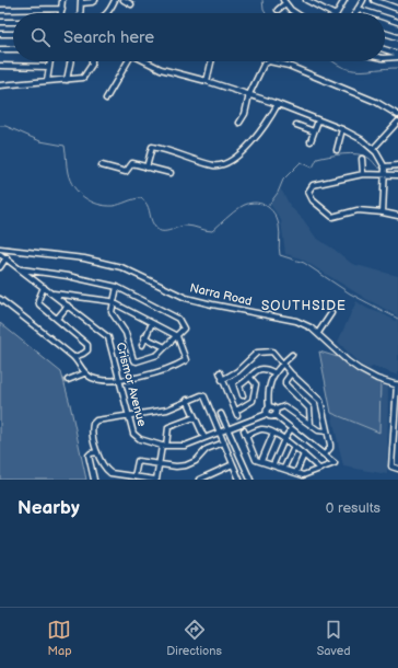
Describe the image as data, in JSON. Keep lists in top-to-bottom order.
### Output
{
  "streets": {
    "street": ["Narra Road", "Crismor Avenue"]
  },
  "districts": ["SOUTHSIDE"],
  "page": {
    "search": "Search here",
    "heading": ["Nearby", "0 results"],
    "nav": ["Map", "Directions", "Saved"]
  }
}
